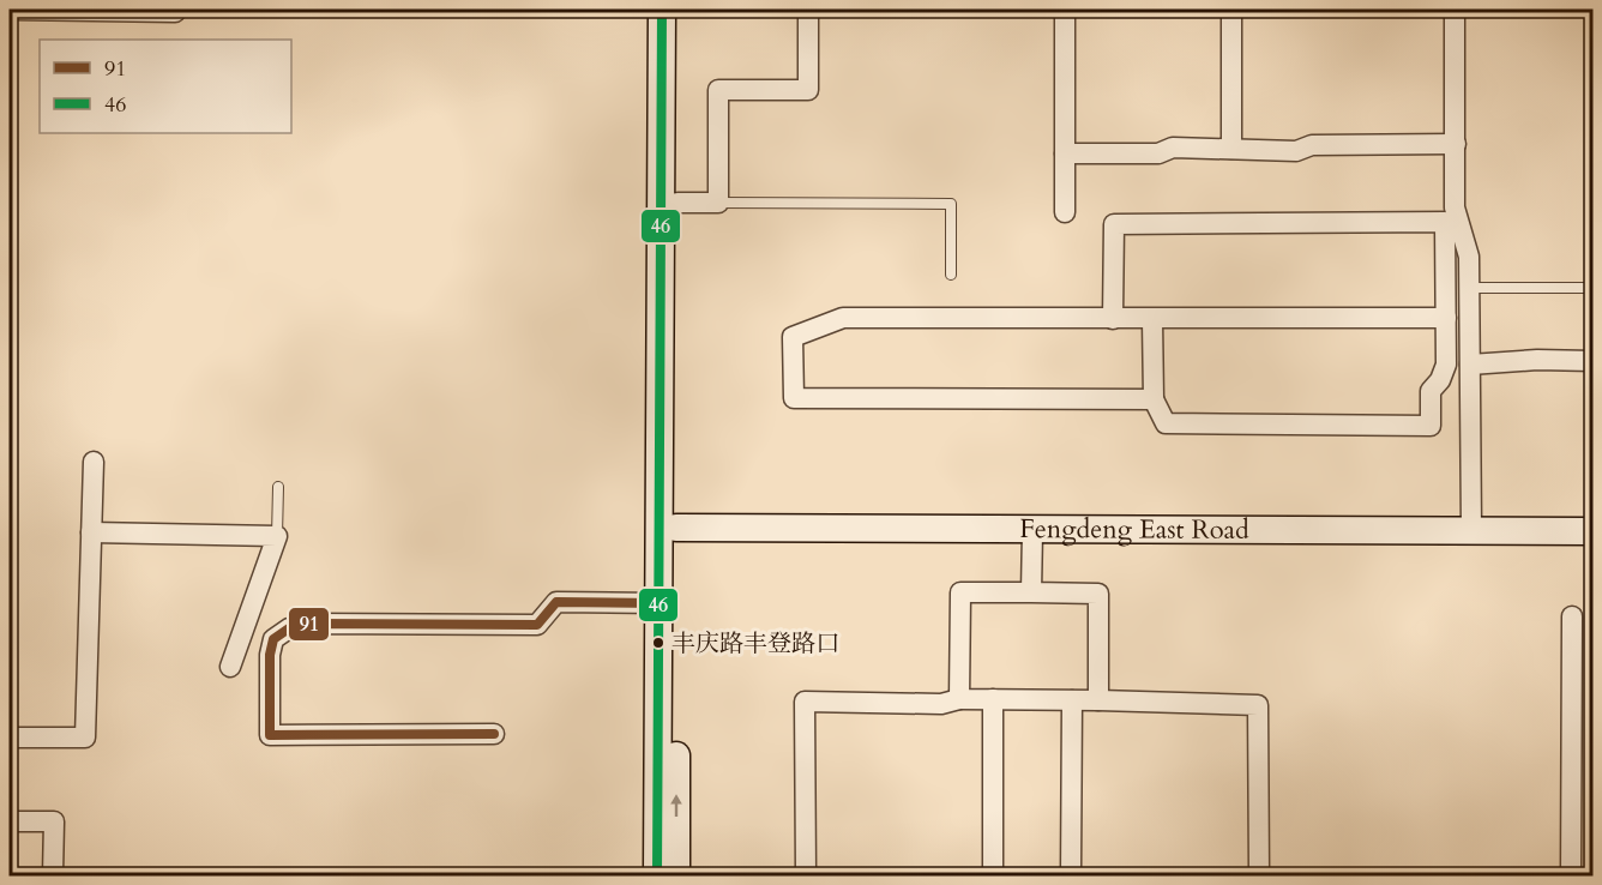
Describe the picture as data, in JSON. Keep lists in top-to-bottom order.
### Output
{
  "streets": {
    "street": ["Fengdeng East Road"]
  },
  "places": ["丰庆路丰登路口"],
  "lines": ["transit line 46", "transit line 91"],
  "legend": ["91", "46"]
}
